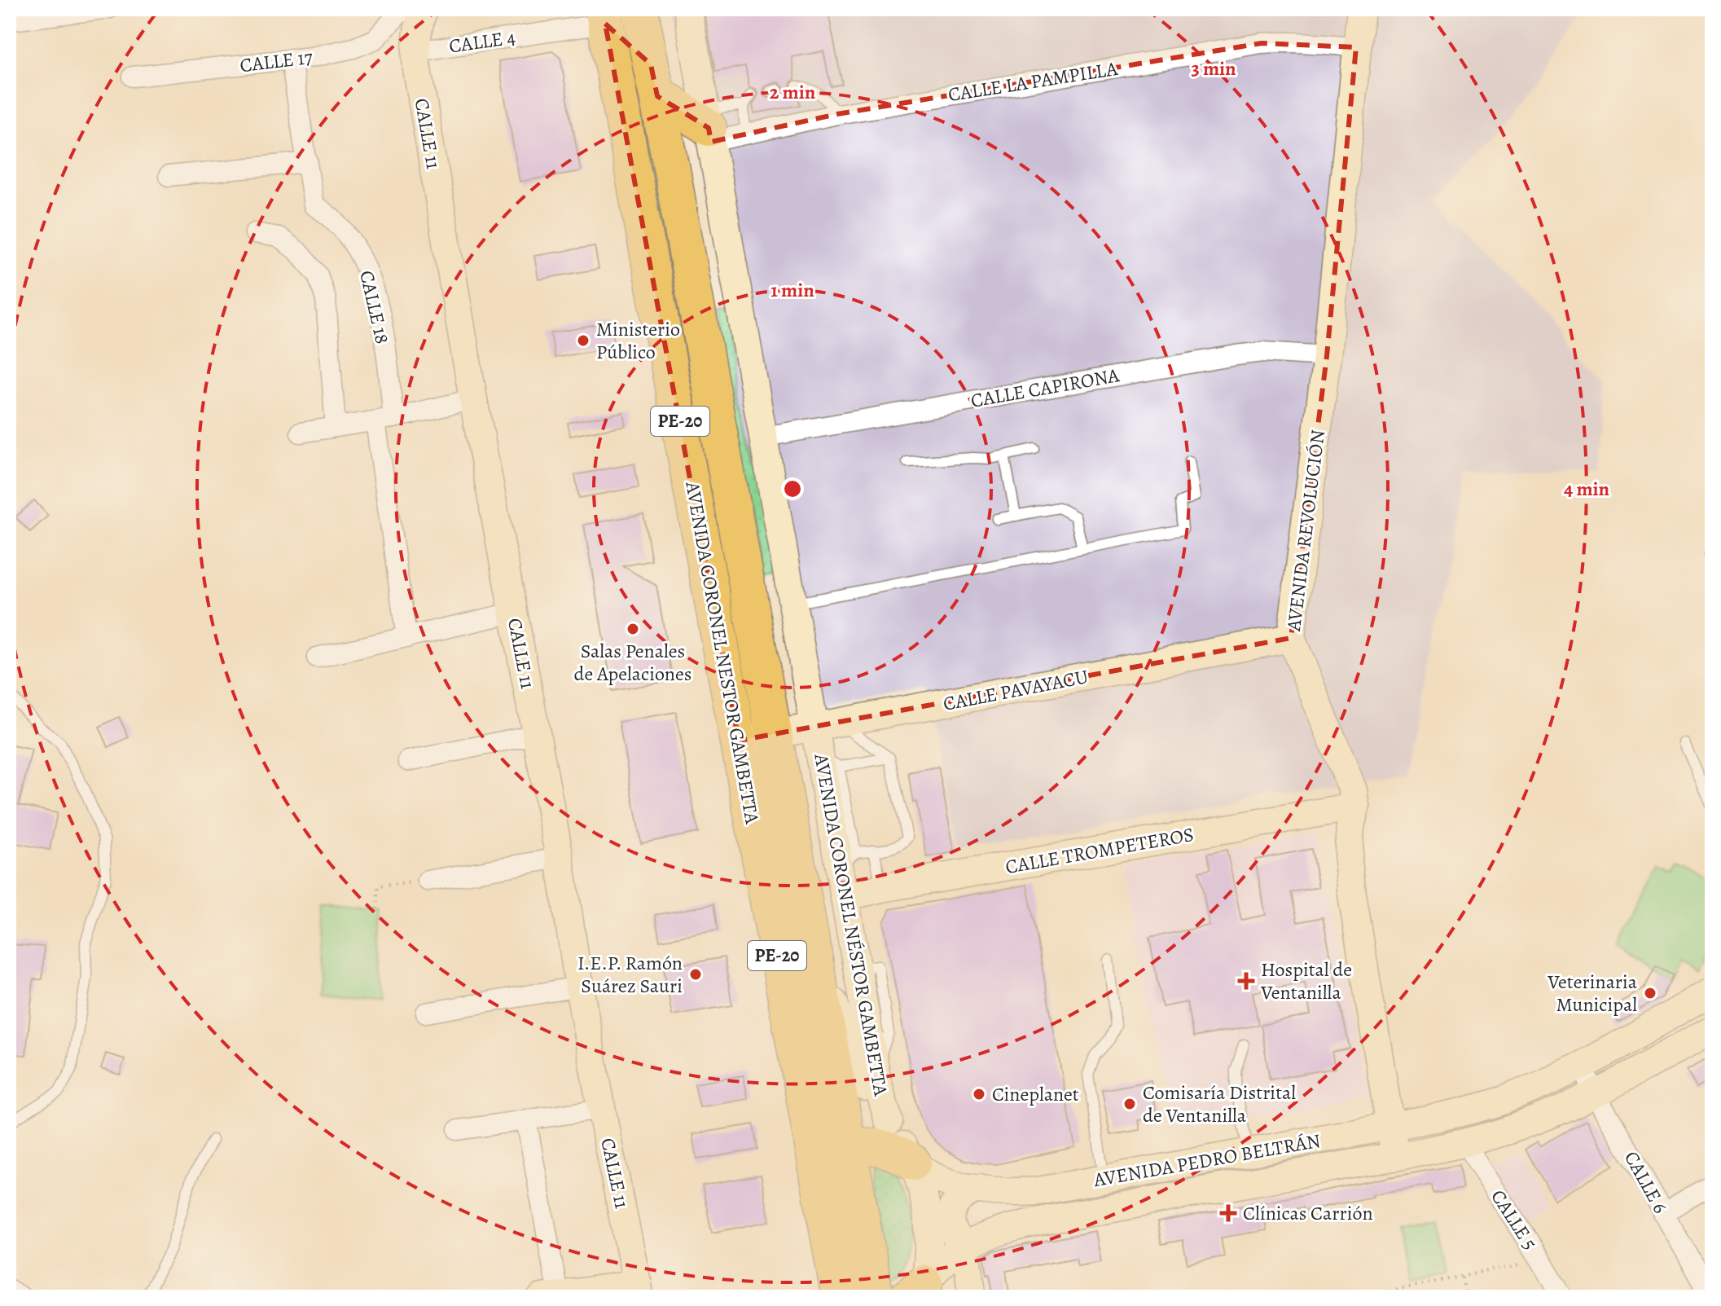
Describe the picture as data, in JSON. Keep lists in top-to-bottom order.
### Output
{
  "streets": {
    "highway": ["PE-20", "AVENIDA CORONEL NESTOR GAMBETTA"],
    "street": [
      "CALLE 4",
      "CALLE 17",
      "CALLE LA PAMPILLA",
      "CALLE 11",
      "CALLE 18",
      "CALLE CAPIRONA",
      "AVENIDA REVOLUCIÓN",
      "CALLE PAVAYACU",
      "CALLE TROMPETEROS",
      "AVENIDA CORONEL NÉSTOR GAMBETTA",
      "AVENIDA PEDRO BELTRÁN",
      "CALLE 6",
      "CALLE 5"
    ]
  },
  "crossings": [
    ["CALLE 4", "CALLE 11"],
    ["CALLE 4", "AVENIDA CORONEL NESTOR GAMBETTA"],
    ["CALLE 17", "CALLE 18"],
    ["CALLE LA PAMPILLA", "AVENIDA REVOLUCIÓN"],
    ["CALLE LA PAMPILLA", "AVENIDA CORONEL NÉSTOR GAMBETTA"],
    ["CALLE CAPIRONA", "AVENIDA REVOLUCIÓN"],
    ["CALLE CAPIRONA", "AVENIDA CORONEL NÉSTOR GAMBETTA"],
    ["AVENIDA REVOLUCIÓN", "CALLE PAVAYACU"],
    ["AVENIDA REVOLUCIÓN", "CALLE TROMPETEROS"],
    ["AVENIDA REVOLUCIÓN", "AVENIDA PEDRO BELTRÁN"],
    ["AVENIDA CORONEL NESTOR GAMBETTA", "CALLE PAVAYACU"],
    ["AVENIDA CORONEL NESTOR GAMBETTA", "AVENIDA PEDRO BELTRÁN"],
    ["CALLE PAVAYACU", "AVENIDA CORONEL NÉSTOR GAMBETTA"],
    ["CALLE TROMPETEROS", "AVENIDA CORONEL NÉSTOR GAMBETTA"],
    ["AVENIDA CORONEL NÉSTOR GAMBETTA", "AVENIDA PEDRO BELTRÁN"],
    ["AVENIDA PEDRO BELTRÁN", "CALLE 6"],
    ["AVENIDA PEDRO BELTRÁN", "CALLE 5"]
  ],
  "places": {
    "other": [
      "Ministerio Público",
      "Salas Penales de Apelaciones",
      "I.E.P. Ramón Suárez Sauri",
      "Veterinaria Municipal",
      "Cineplanet",
      "Comisaría Distrital de Ventanilla"
    ],
    "health": ["Hospital de Ventanilla", "Clínicas Carrión"]
  },
  "rings": [
    "3 min",
    "2 min",
    "1 min",
    "4 min"
  ]
}
